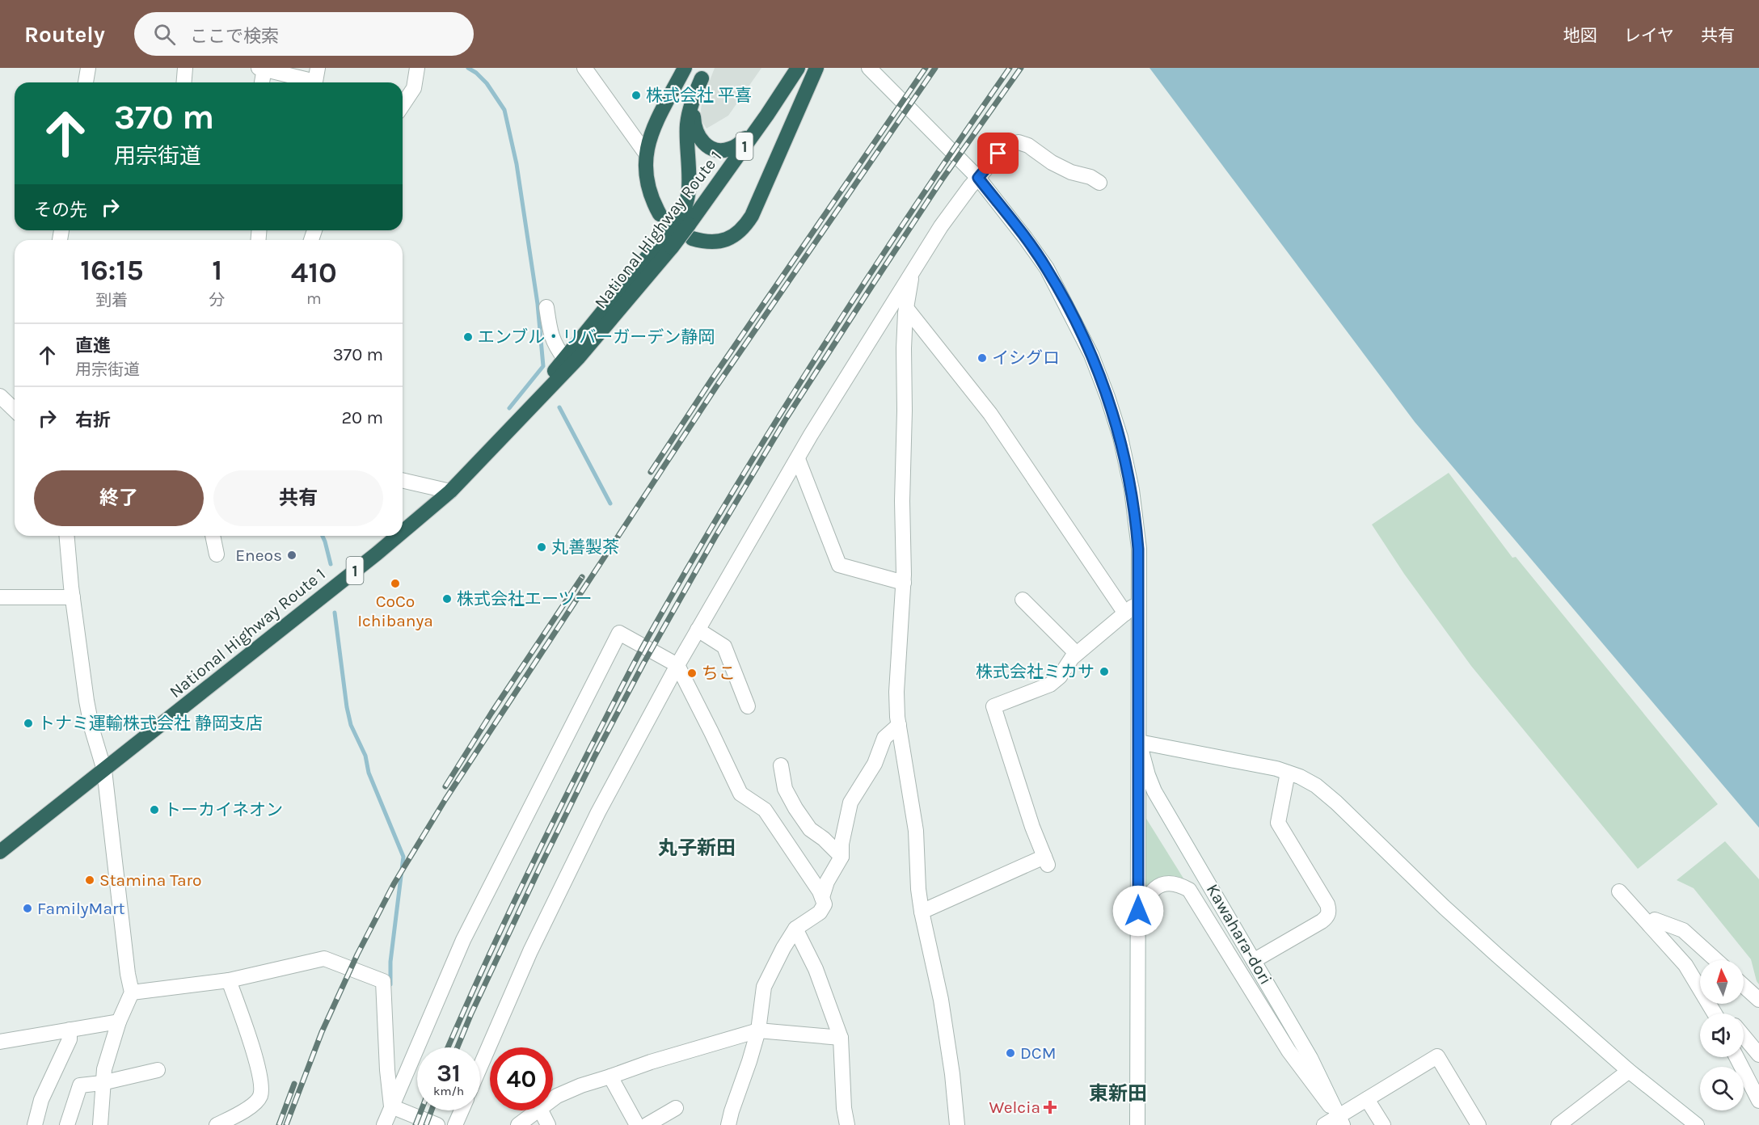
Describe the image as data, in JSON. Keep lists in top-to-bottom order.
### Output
{
  "streets": {
    "highway": ["1", "National Highway Route 1"],
    "street": ["Kawahara-dori"]
  },
  "districts": ["丸子新田", "東新田"],
  "places": {
    "other": [
      "株式会社 平喜",
      "エンブル・リバーガーデン静岡",
      "イシグロ",
      "丸善製茶",
      "Eneos",
      "CoCo Ichibanya",
      "株式会社エーツー",
      "株式会社ミカサ",
      "ちこ",
      "トナミ運輸株式会社 静岡支店",
      "トーカイネオン",
      "Stamina Taro",
      "FamilyMart",
      "DCM"
    ],
    "health": ["Welcia"]
  },
  "north": "top",
  "page": {
    "header": "Routely",
    "search": "ここで検索",
    "nav": ["地図", "レイヤ", "共有"],
    "turn": ["370 m", "用宗街道"],
    "then": "その先",
    "eta": [
      "16:15",
      "到着",
      "1",
      "分",
      "410",
      "m"
    ],
    "list": [
      {
        "name": "直進",
        "note": "用宗街道",
        "value": "370 m"
      },
      {
        "name": "右折",
        "value": "20 m"
      }
    ],
    "buttons": ["終了", "共有"],
    "speed": "31 km/h",
    "limit": "40"
  }
}
